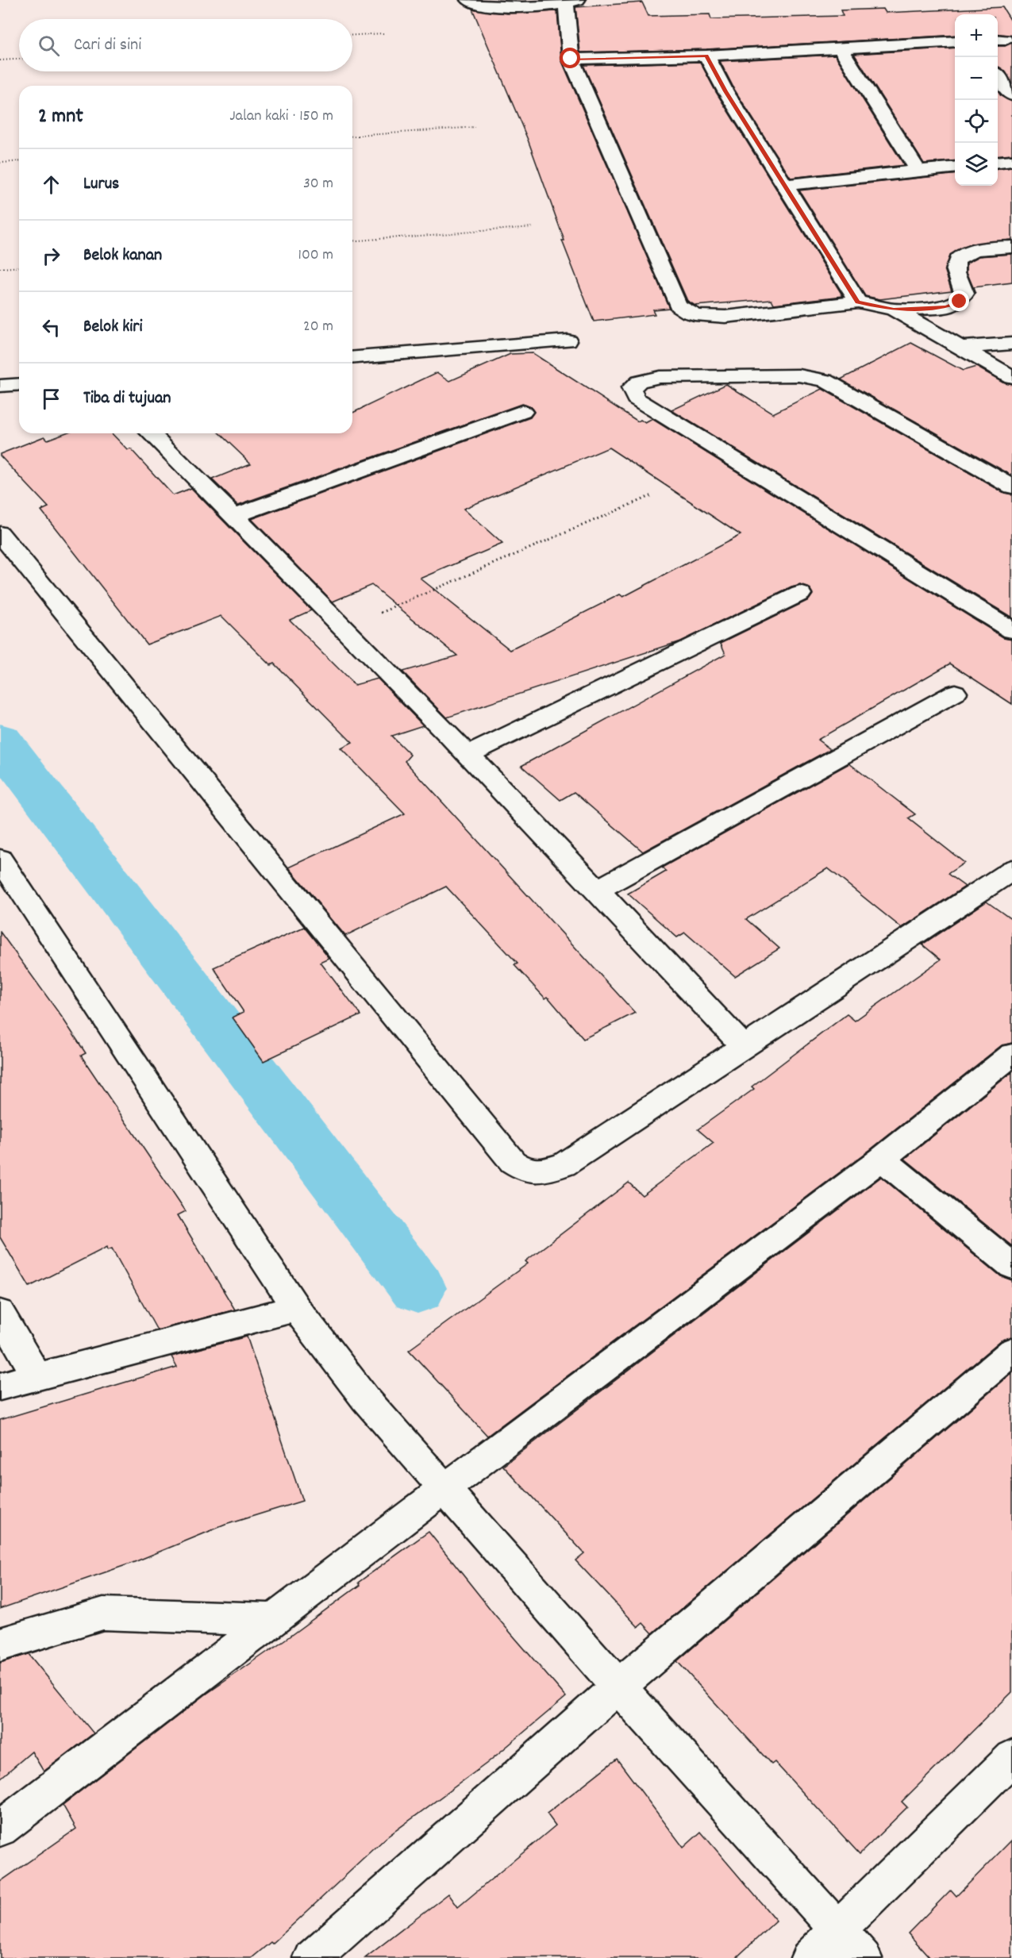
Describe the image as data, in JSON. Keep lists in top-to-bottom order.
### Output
{
  "page": {
    "map_buttons": ["+", "−"],
    "search": "Cari di sini",
    "heading": ["2 mnt", "Jalan kaki · 150 m"],
    "list": [
      ["Lurus", "30 m"],
      ["Belok kanan", "100 m"],
      ["Belok kiri", "20 m"],
      "Tiba di tujuan"
    ]
  }
}
